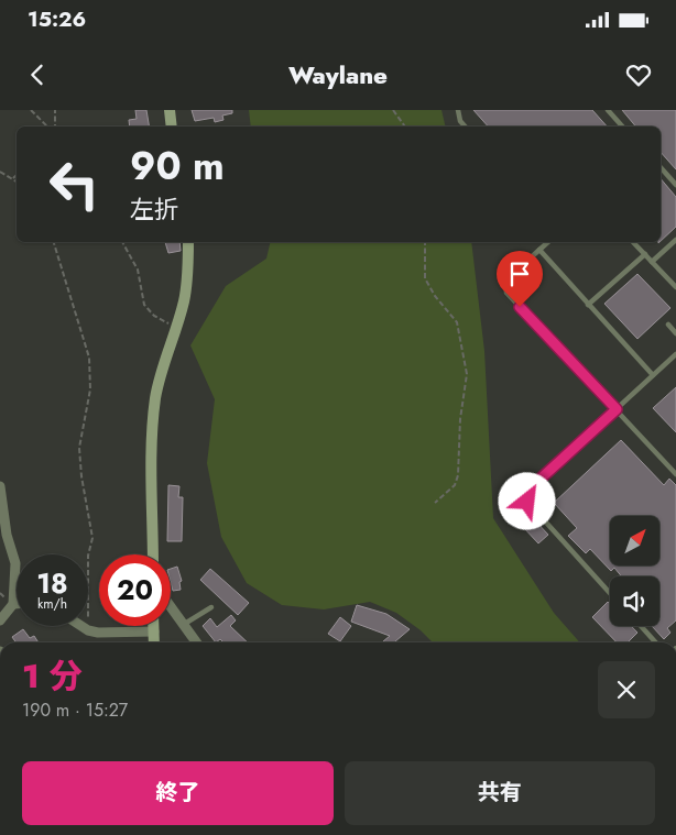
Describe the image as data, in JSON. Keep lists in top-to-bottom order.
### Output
{
  "north": "top right",
  "page": {
    "status": "15:26",
    "header": "Waylane",
    "turn": ["90 m", "左折"],
    "speed": "18 km/h",
    "limit": "20",
    "heading": ["1 分", "190 m · 15:27"],
    "buttons": ["終了", "共有"]
  }
}
